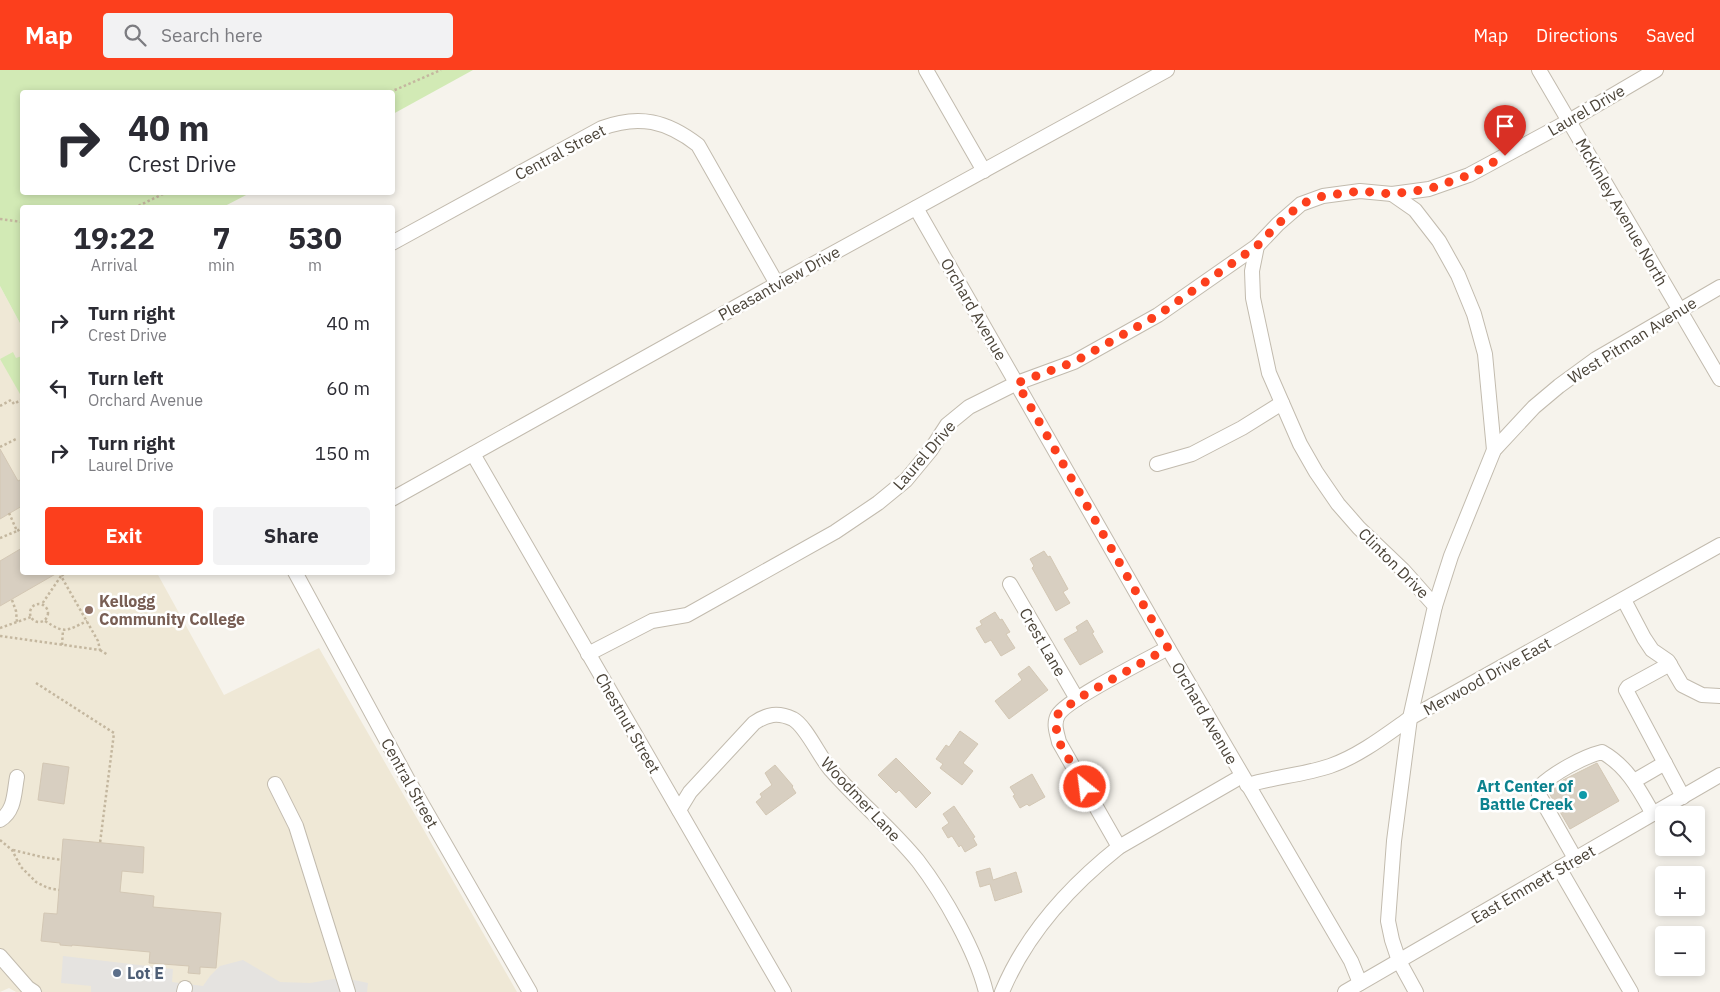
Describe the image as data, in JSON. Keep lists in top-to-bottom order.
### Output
{
  "streets": {
    "street": [
      "Laurel Drive",
      "Central Street",
      "McKinley Avenue North",
      "Pleasantview Drive",
      "Orchard Avenue",
      "West Pitman Avenue",
      "Clinton Drive",
      "Crest Lane",
      "Merwood Drive East",
      "Chestnut Street",
      "Woodmer Lane",
      "East Emmett Street"
    ]
  },
  "crossings": [
    ["Laurel Drive", "McKinley Avenue North"],
    ["Laurel Drive", "Orchard Avenue"],
    ["Laurel Drive", "Clinton Drive"],
    ["Laurel Drive", "Chestnut Street"],
    ["Central Street", "Pleasantview Drive"],
    ["McKinley Avenue North", "West Pitman Avenue"],
    ["Pleasantview Drive", "Orchard Avenue"],
    ["Pleasantview Drive", "Chestnut Street"],
    ["Orchard Avenue", "Merwood Drive East"],
    ["Orchard Avenue", "East Emmett Street"],
    ["West Pitman Avenue", "Clinton Drive"],
    ["Clinton Drive", "Merwood Drive East"],
    ["Clinton Drive", "East Emmett Street"],
    ["Chestnut Street", "Woodmer Lane"]
  ],
  "places": ["Kellogg Community College", "Art Center of Battle Creek", "Lot E"],
  "page": {
    "header": "Map",
    "search": "Search here",
    "nav": ["Map", "Directions", "Saved"],
    "turn": ["40 m", "Crest Drive"],
    "eta": [
      "19:22",
      "Arrival",
      "7",
      "min",
      "530",
      "m"
    ],
    "list": [
      {
        "name": "Turn right",
        "note": "Crest Drive",
        "value": "40 m"
      },
      {
        "name": "Turn left",
        "note": "Orchard Avenue",
        "value": "60 m"
      },
      {
        "name": "Turn right",
        "note": "Laurel Drive",
        "value": "150 m"
      }
    ],
    "buttons": ["Exit", "Share"],
    "map_buttons": ["+", "−"]
  }
}
